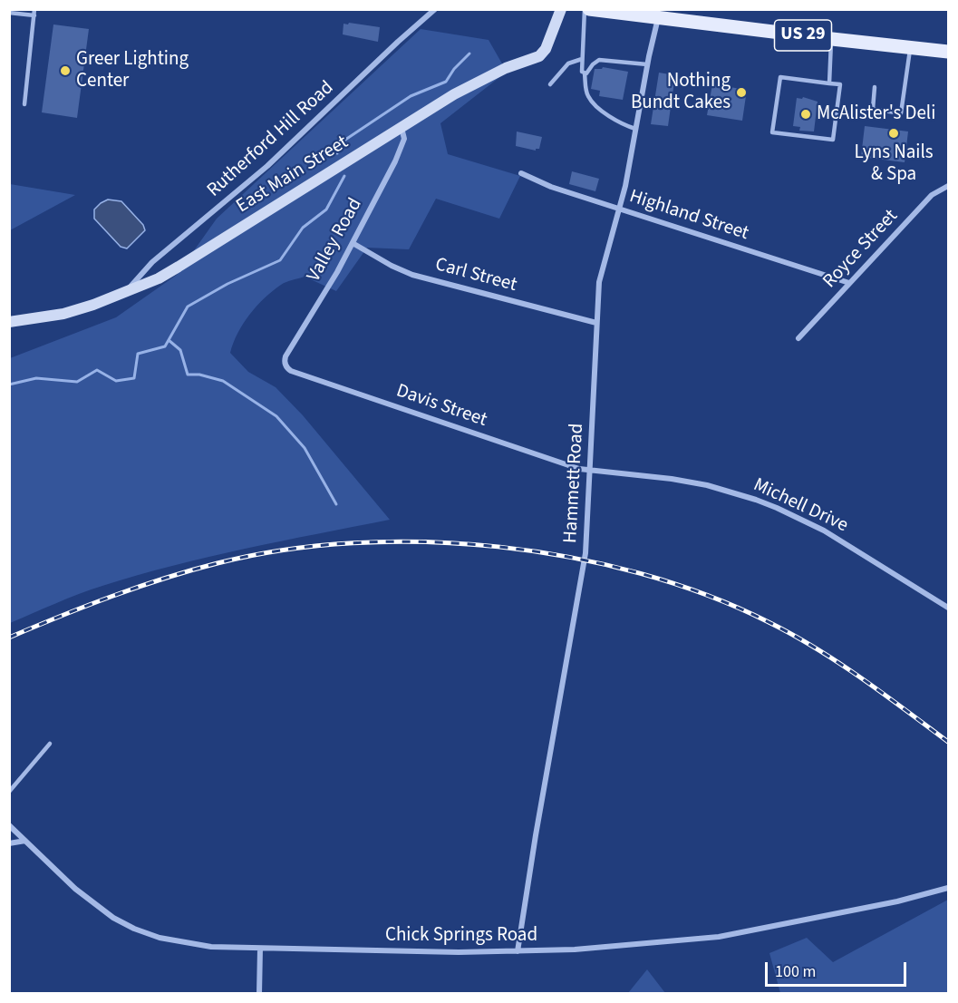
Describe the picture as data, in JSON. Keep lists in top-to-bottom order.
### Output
{
  "streets": {
    "main road": ["US 29"],
    "street": [
      "Rutherford Hill Road",
      "East Main Street",
      "Highland Street",
      "Valley Road",
      "Royce Street",
      "Carl Street",
      "Davis Street",
      "Hammett Road",
      "Michell Drive",
      "Chick Springs Road"
    ]
  },
  "crossings": [
    ["US 29", "Hammett Road"],
    ["Rutherford Hill Road", "East Main Street"],
    ["East Main Street", "Valley Road"],
    ["Highland Street", "Royce Street"],
    ["Highland Street", "Hammett Road"],
    ["Valley Road", "Carl Street"],
    ["Valley Road", "Davis Street"],
    ["Carl Street", "Hammett Road"],
    ["Davis Street", "Hammett Road"],
    ["Davis Street", "Michell Drive"],
    ["Hammett Road", "Michell Drive"],
    ["Hammett Road", "Chick Springs Road"]
  ],
  "places": [
    "Greer Lighting Center",
    "Nothing Bundt Cakes",
    "McAlister's Deli",
    "Lyns Nails & Spa"
  ],
  "scale_bar": "100 m"
}
